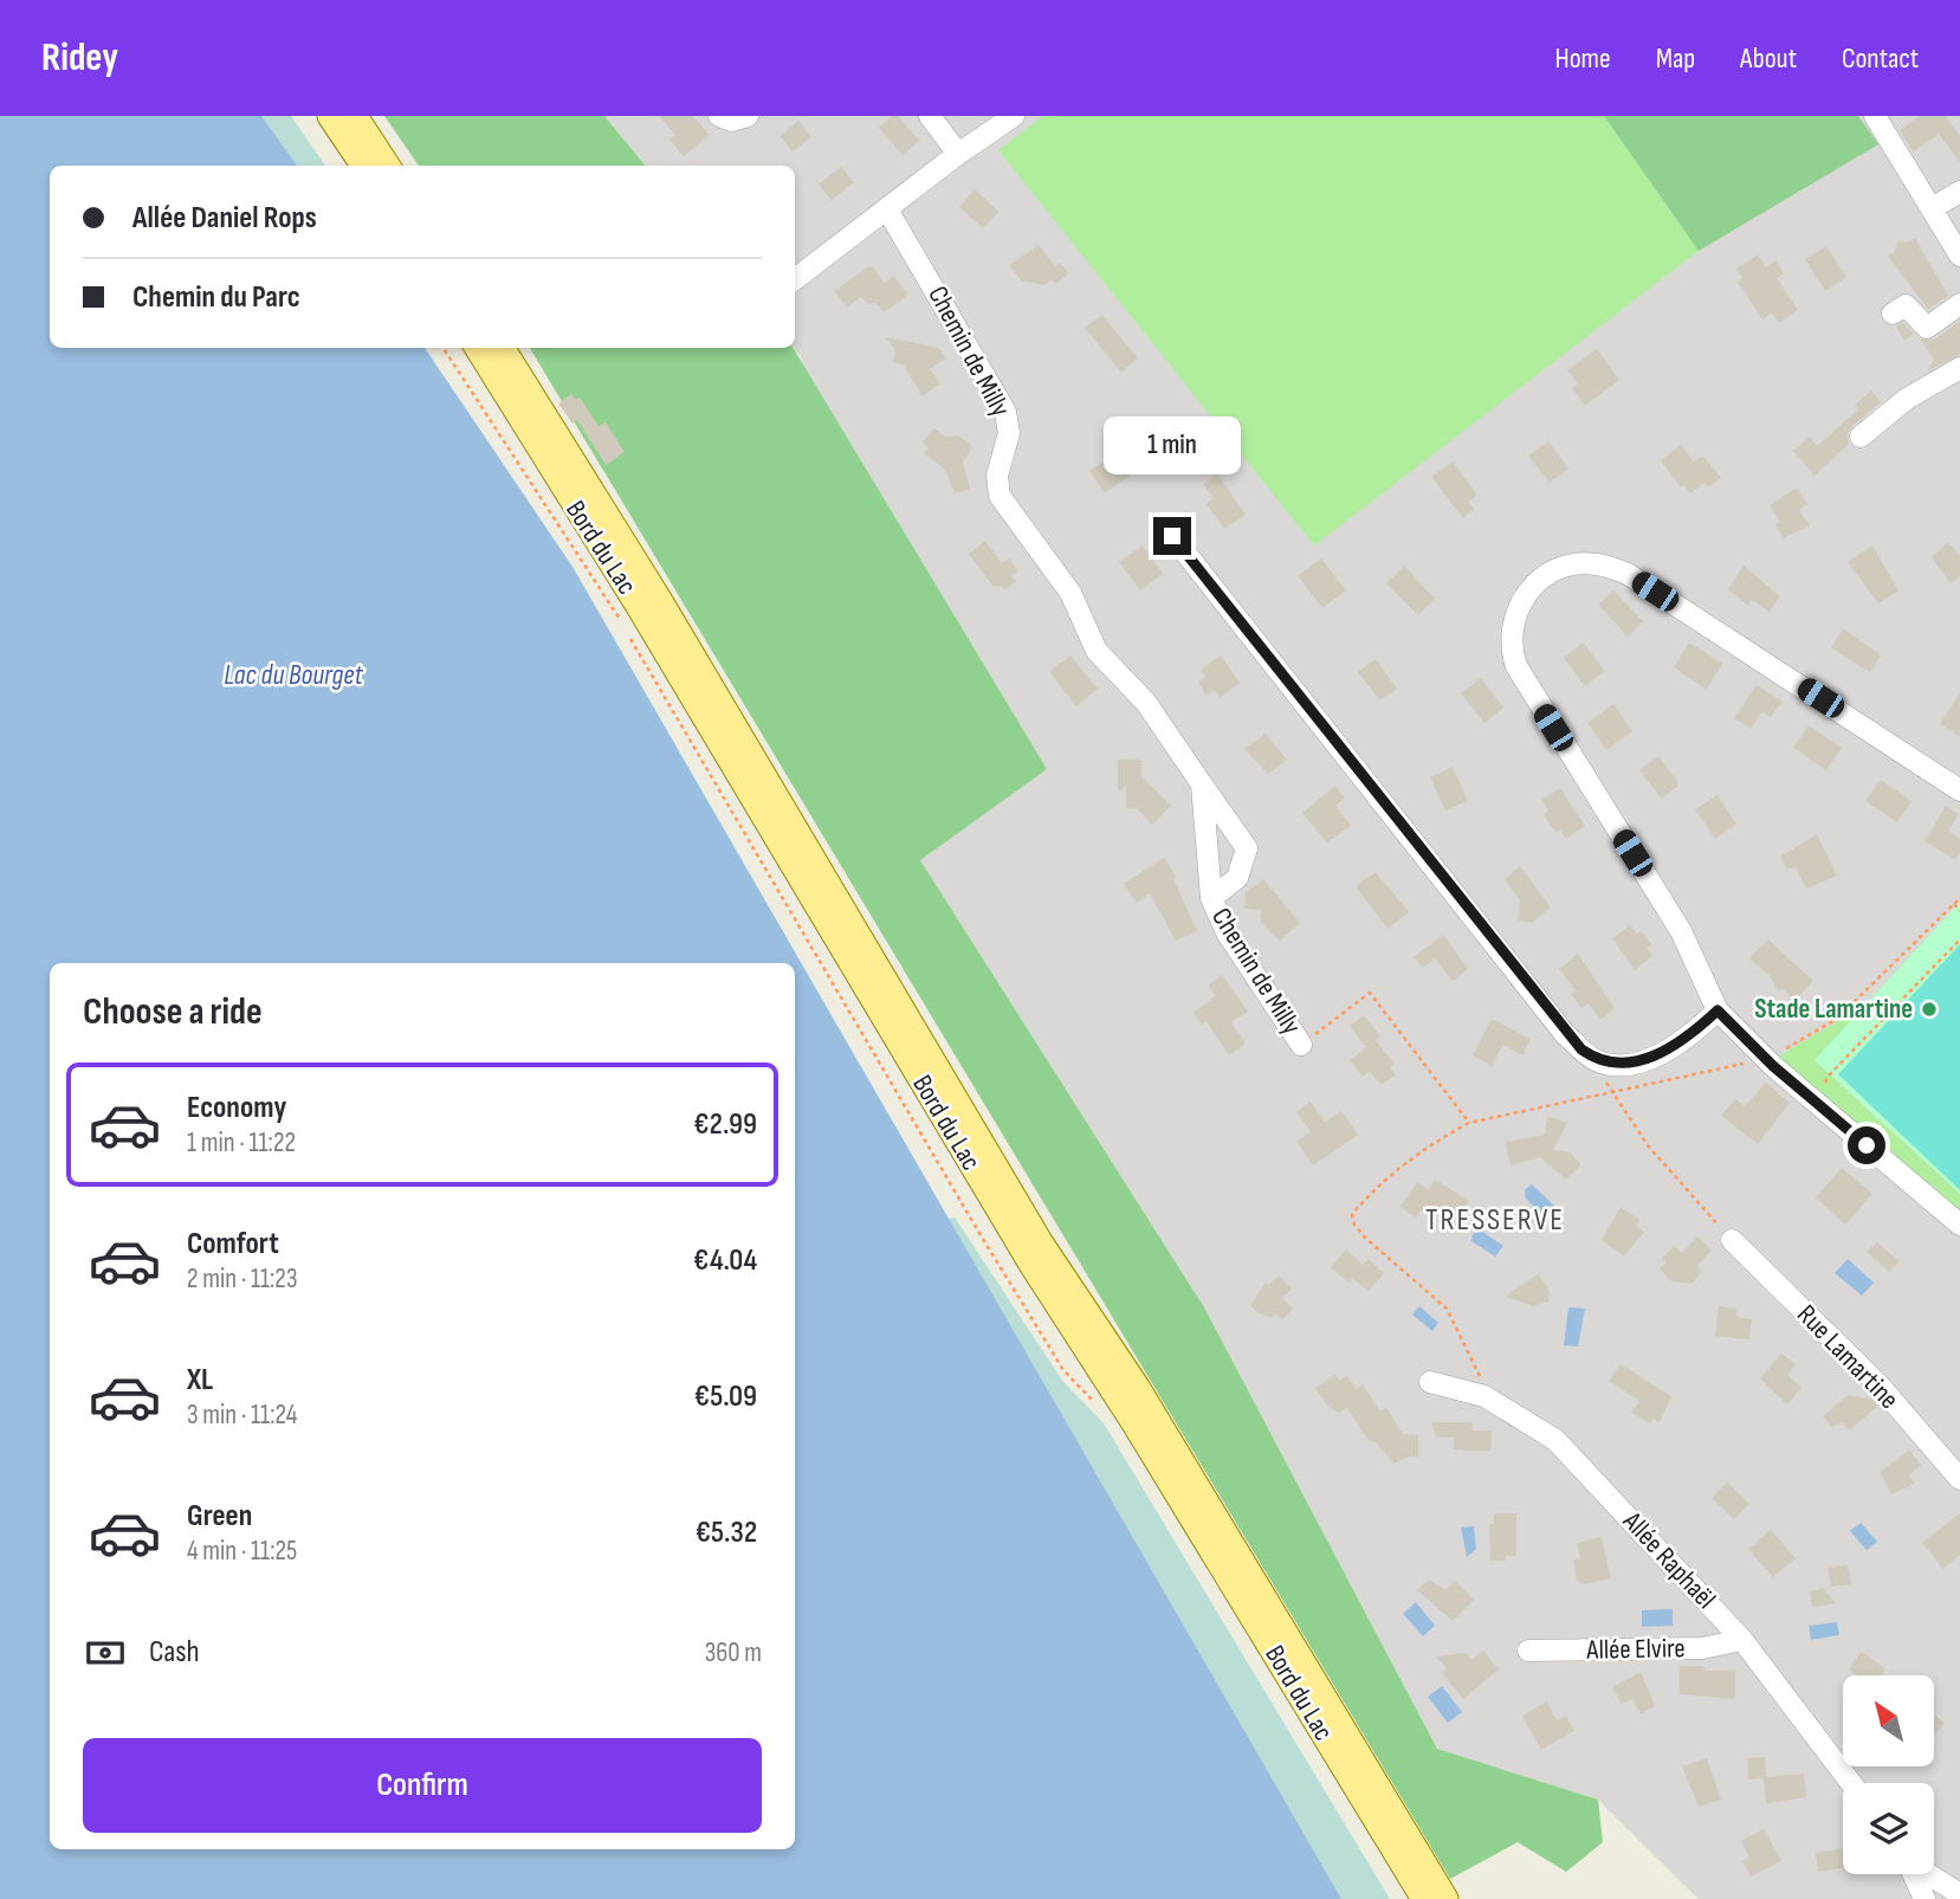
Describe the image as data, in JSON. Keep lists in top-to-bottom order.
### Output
{
  "streets": {
    "main road": ["Bord du Lac"],
    "street": [
      "Chemin de Milly",
      "Rue Lamartine",
      "Allée Raphaël",
      "Allée Elvire"
    ]
  },
  "crossings": [
    ["Allée Raphaël", "Allée Elvire"]
  ],
  "districts": ["TRESSERVE"],
  "water": ["Lac du Bourget"],
  "places": ["Stade Lamartine"],
  "north": "top left",
  "page": {
    "header": "Ridey",
    "nav": [
      "Home",
      "Map",
      "About",
      "Contact"
    ],
    "banner": ["Allée Daniel Rops", "Chemin du Parc"],
    "bubble": "1 min",
    "heading": "Choose a ride",
    "list": [
      {
        "name": "Economy",
        "note": "1 min · 11:22",
        "value": "€2.99"
      },
      {
        "name": "Comfort",
        "note": "2 min · 11:23",
        "value": "€4.04"
      },
      {
        "name": "XL",
        "note": "3 min · 11:24",
        "value": "€5.09"
      },
      {
        "name": "Green",
        "note": "4 min · 11:25",
        "value": "€5.32"
      }
    ],
    "pay": ["Cash", "360 m"],
    "buttons": "Confirm"
  }
}
